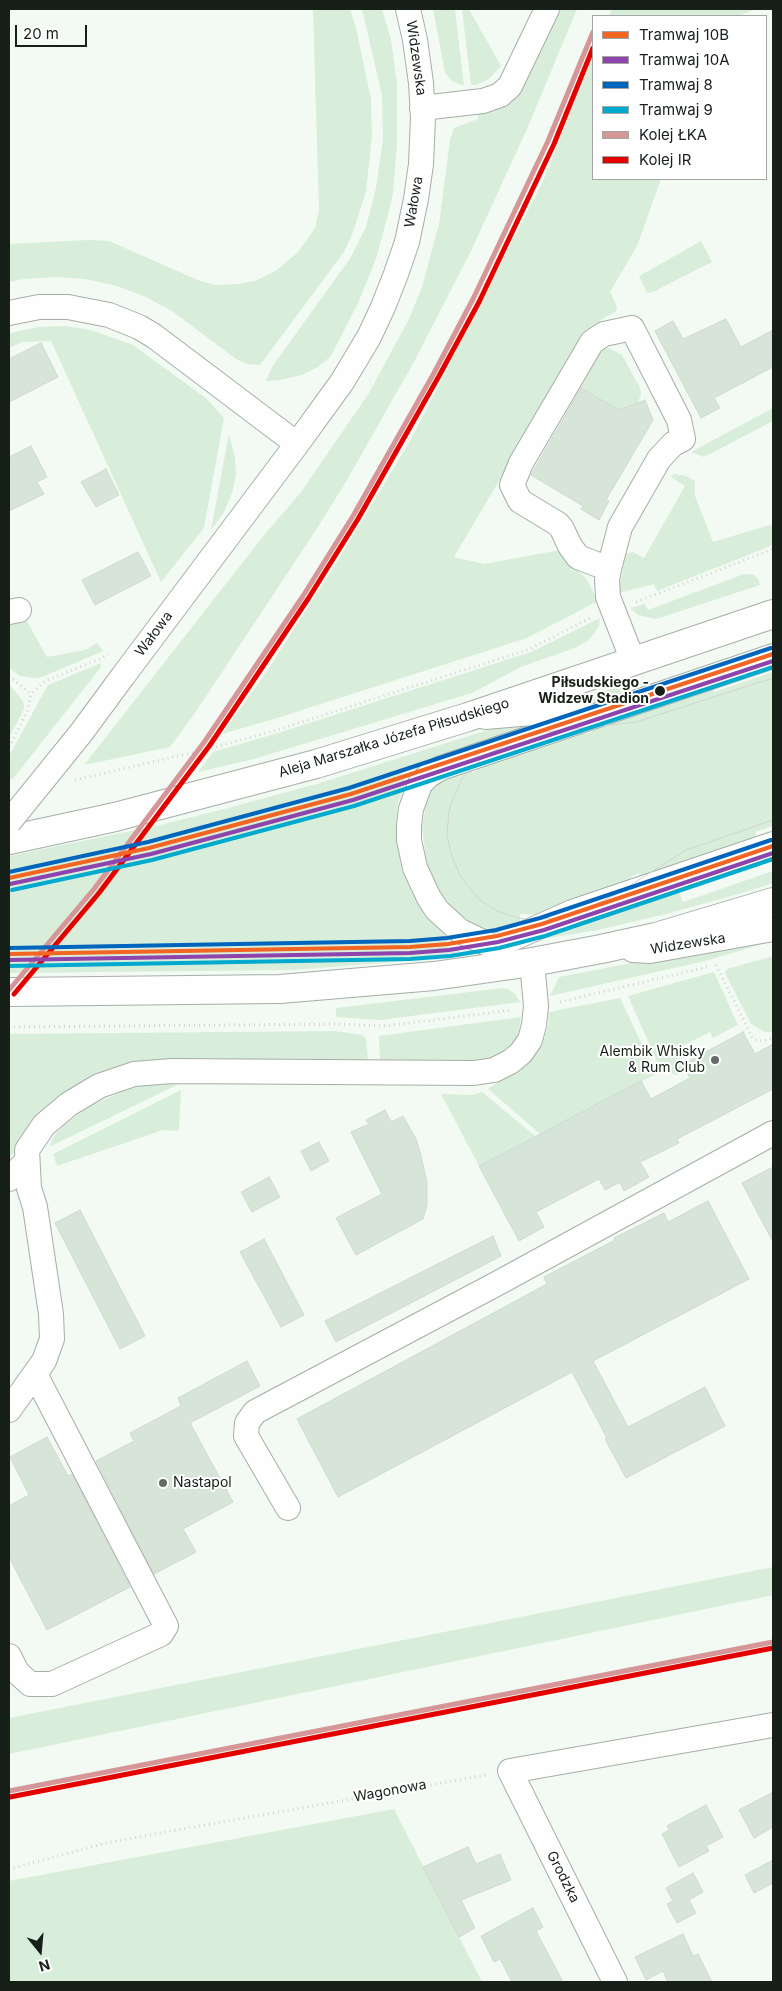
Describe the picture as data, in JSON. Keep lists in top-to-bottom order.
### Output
{
  "streets": {
    "main road": ["Aleja Marszałka Józefa Piłsudskiego"],
    "street": ["Widzewska", "Wałowa", "Grodzka"],
    "path": ["Wagonowa"]
  },
  "crossings": [
    ["Widzewska", "Wałowa"],
    ["Wagonowa", "Grodzka"]
  ],
  "places": ["Piłsudskiego - Widzew Stadion", "Alembik Whisky & Rum Club", "Nastapol"],
  "lines": [
    "rail line ŁKA",
    "rail line IR",
    "tram line 8",
    "tram line 10B",
    "tram line 10A",
    "tram line 9"
  ],
  "legend": [
    "Tramwaj 10B",
    "Tramwaj 10A",
    "Tramwaj 8",
    "Tramwaj 9",
    "Kolej ŁKA",
    "Kolej IR"
  ],
  "scale_bar": "20 m",
  "north": "bottom"
}
